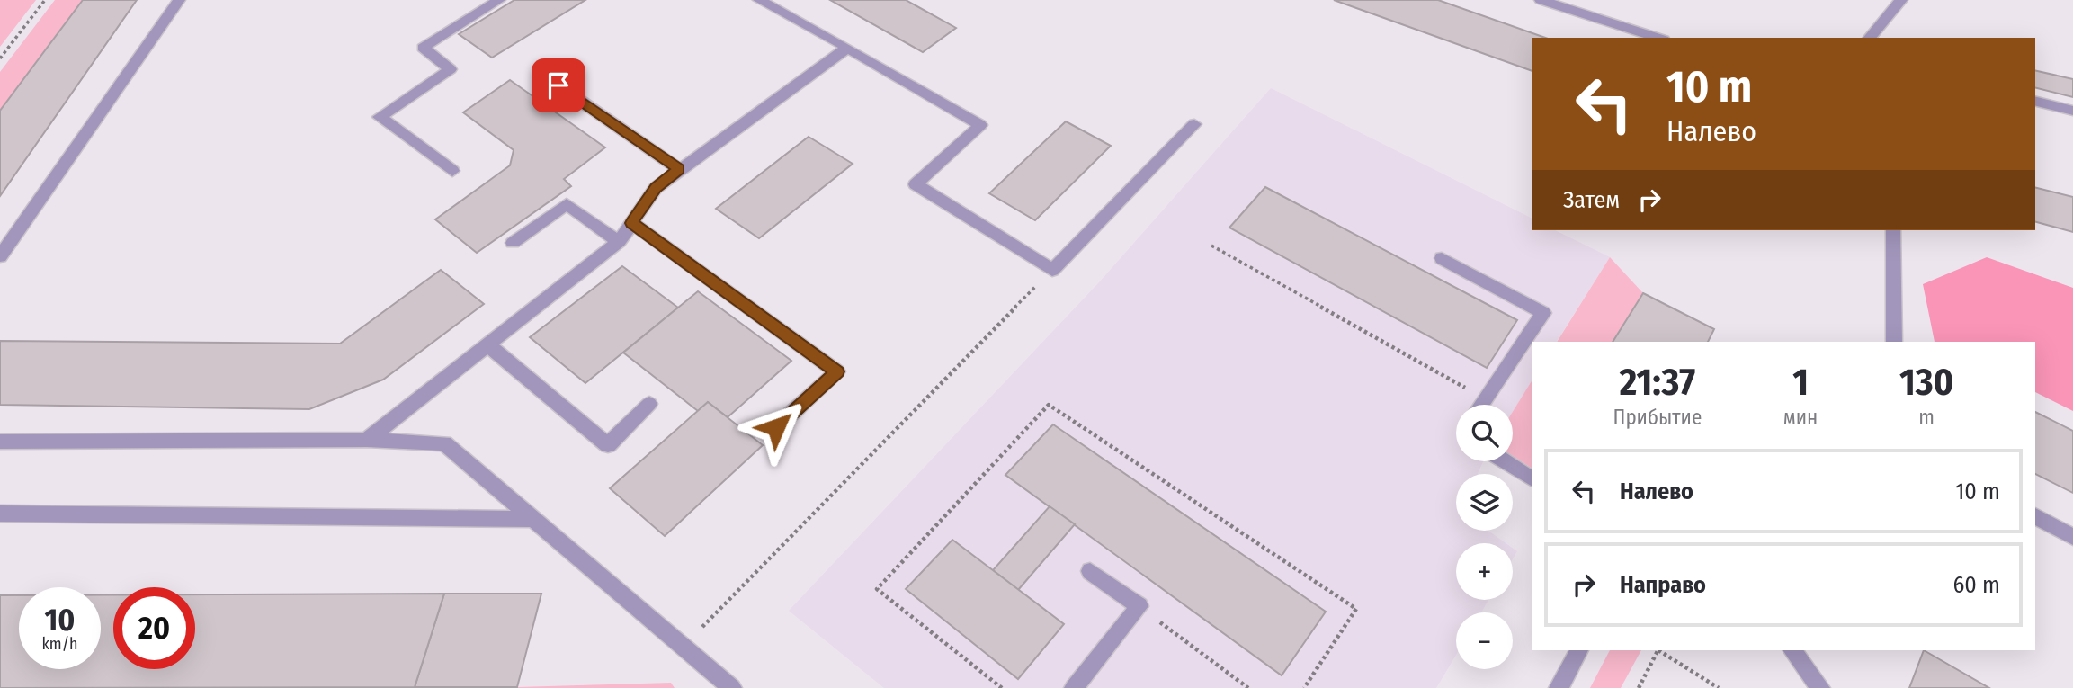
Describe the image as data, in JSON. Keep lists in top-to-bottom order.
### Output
{
  "page": {
    "turn": ["10 m", "Налево"],
    "then": "Затем",
    "eta": [
      "21:37",
      "Прибытие",
      "1",
      "мин",
      "130",
      "m"
    ],
    "map_buttons": ["+", "−"],
    "list": [
      {
        "name": "Налево",
        "value": "10 m"
      },
      {
        "name": "Направо",
        "value": "60 m"
      }
    ],
    "speed": "10 km/h",
    "limit": "20"
  }
}
